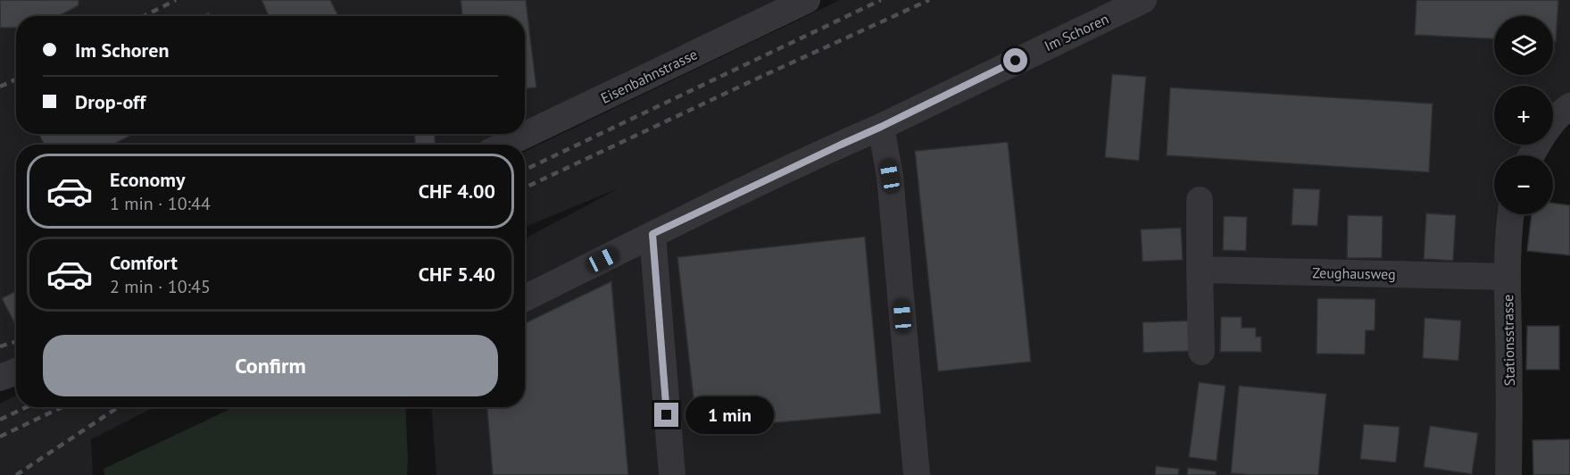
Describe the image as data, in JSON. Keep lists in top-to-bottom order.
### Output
{
  "streets": {
    "street": [
      "Im Schoren",
      "Eisenbahnstrasse",
      "Zeughausweg",
      "Stationsstrasse"
    ]
  },
  "crossings": [
    ["Zeughausweg", "Stationsstrasse"]
  ],
  "page": {
    "map_buttons": ["+", "−"],
    "banner": ["Im Schoren", "Drop-off"],
    "list": [
      {
        "name": "Economy",
        "note": "1 min · 10:44",
        "value": "CHF 4.00"
      },
      {
        "name": "Comfort",
        "note": "2 min · 10:45",
        "value": "CHF 5.40"
      }
    ],
    "buttons": "Confirm",
    "bubble": "1 min"
  }
}
